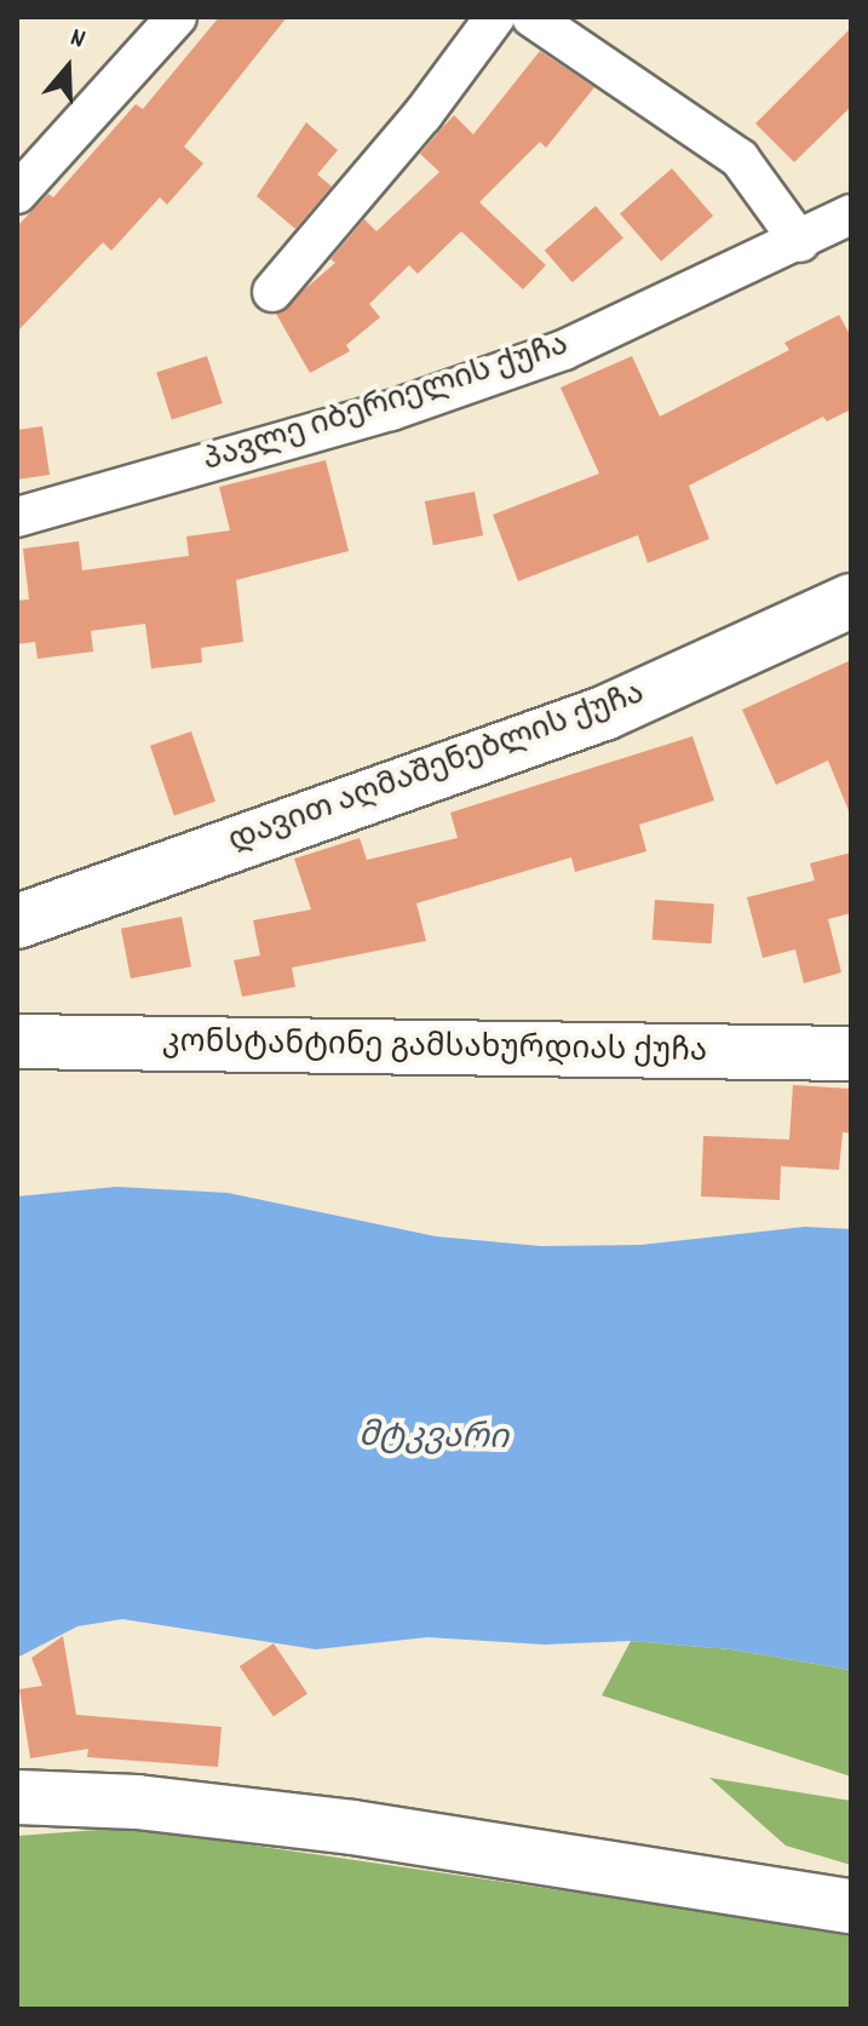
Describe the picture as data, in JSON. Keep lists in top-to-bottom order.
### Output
{
  "streets": {
    "main road": ["დავით აღმაშენებლის ქუჩა", "კონსტანტინე გამსახურდიას ქუჩა"],
    "street": ["პავლე იბერიელის ქუჩა"]
  },
  "water": ["მტკვარი"],
  "north": "top"
}
